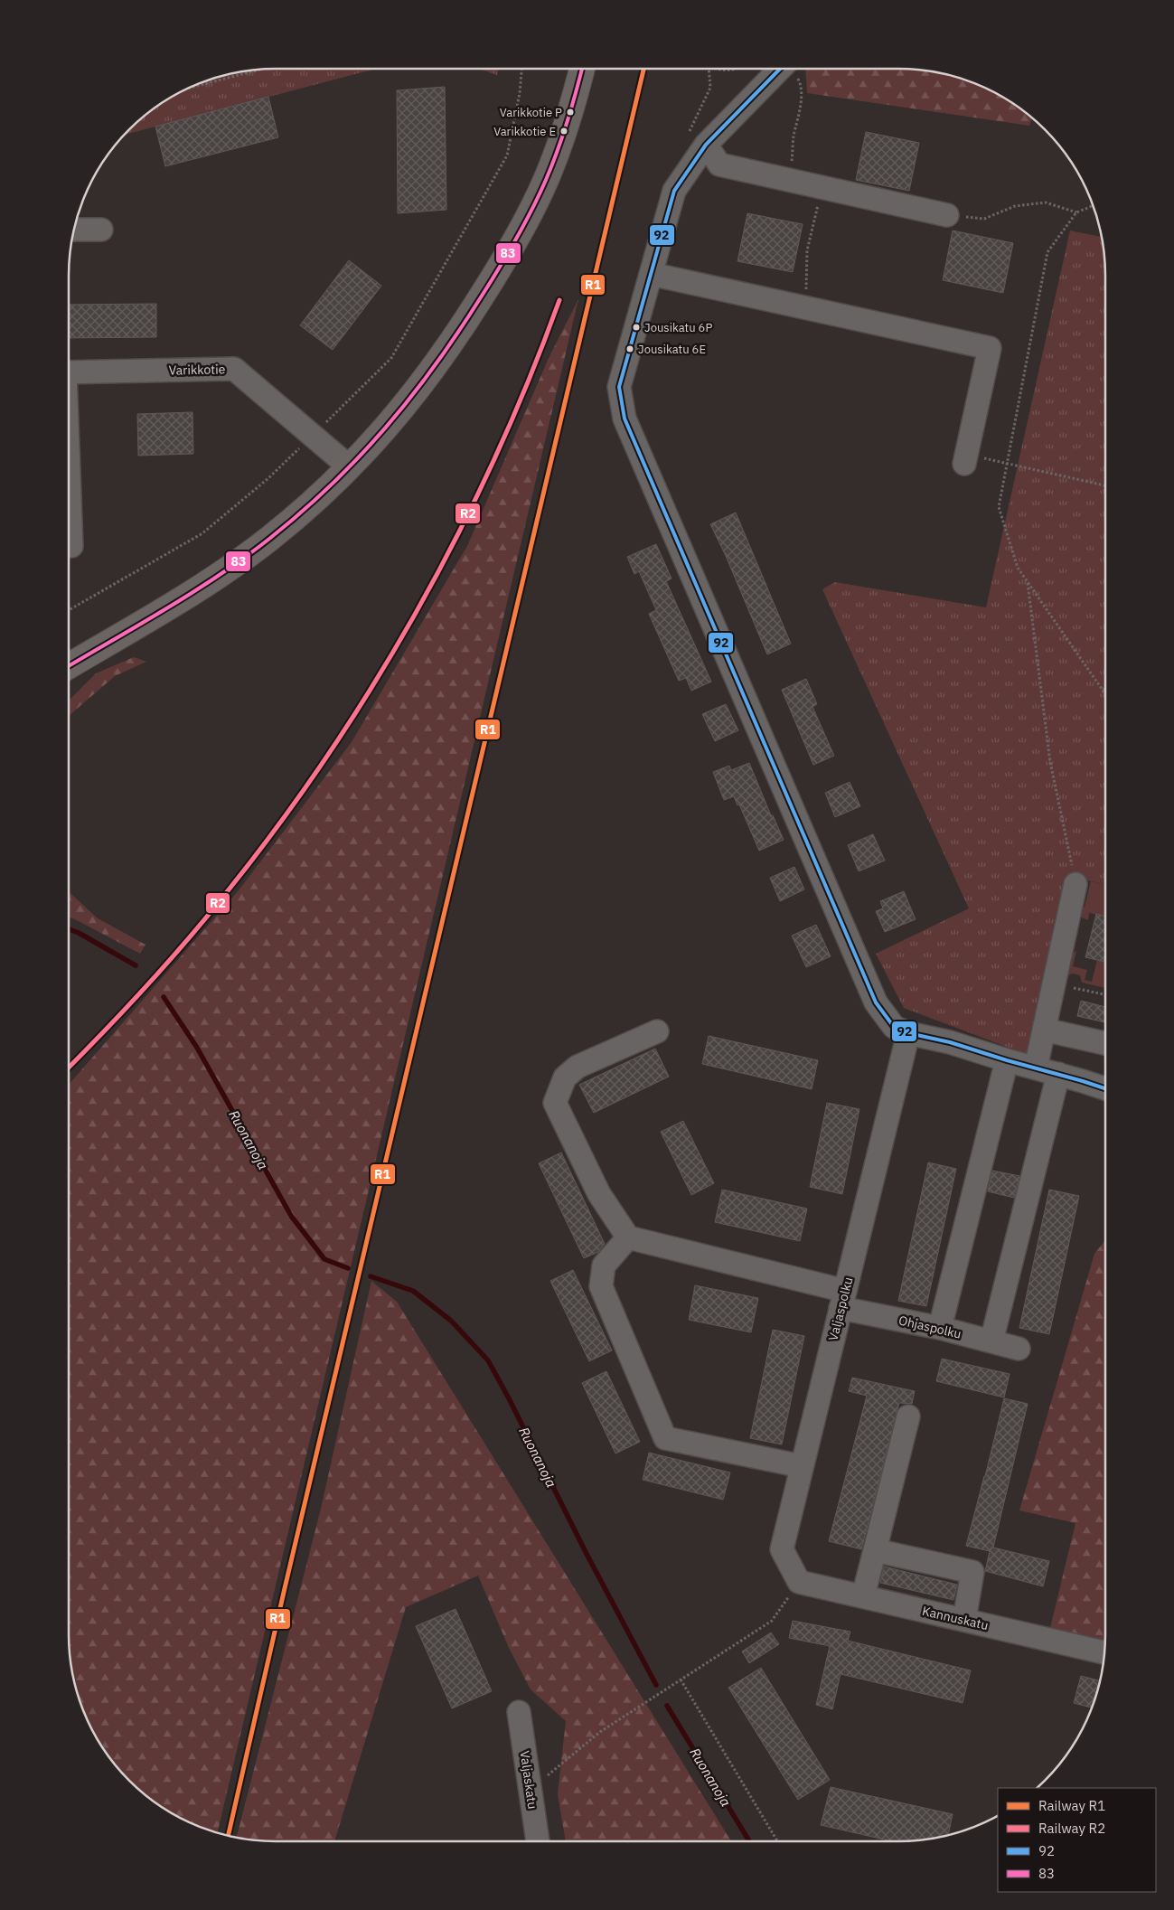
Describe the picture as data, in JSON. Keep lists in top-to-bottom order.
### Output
{
  "streets": {
    "street": [
      "Varikkotie",
      "Valjaspolku",
      "Ohjaspolku",
      "Kannuskatu",
      "Valjaskatu"
    ]
  },
  "crossings": [
    ["Valjaspolku", "Ohjaspolku"],
    ["Valjaspolku", "Kannuskatu"]
  ],
  "water": ["Ruonanoja"],
  "places": [
    "Varikkotie P",
    "Varikkotie E",
    "Jousikatu 6P",
    "Jousikatu 6E"
  ],
  "lines": [
    "rail line R1",
    "transit line 92",
    "transit line 83",
    "rail line R2"
  ],
  "legend": [
    "Railway R1",
    "Railway R2",
    "92",
    "83"
  ]
}
